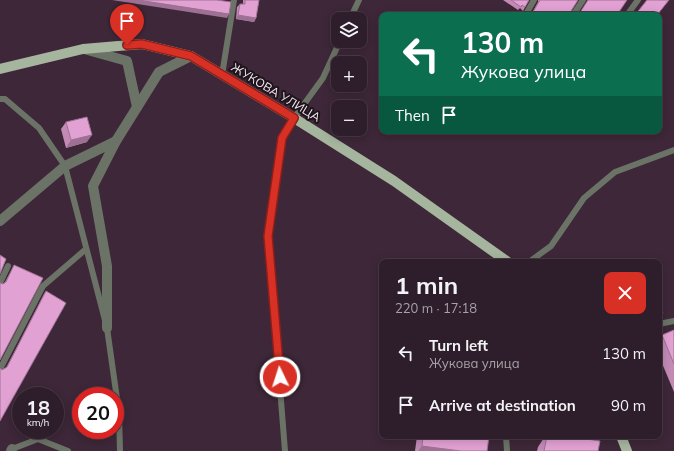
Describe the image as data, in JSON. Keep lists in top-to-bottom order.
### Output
{
  "streets": {
    "main road": ["ЖУКОВА УЛИЦА"]
  },
  "page": {
    "map_buttons": ["+", "−"],
    "turn": ["130 m", "Жукова улица"],
    "then": "Then",
    "heading": ["1 min", "220 m · 17:18"],
    "list": [
      {
        "name": "Turn left",
        "note": "Жукова улица",
        "value": "130 m"
      },
      {
        "name": "Arrive at destination",
        "value": "90 m"
      }
    ],
    "speed": "18 km/h",
    "limit": "20"
  }
}
